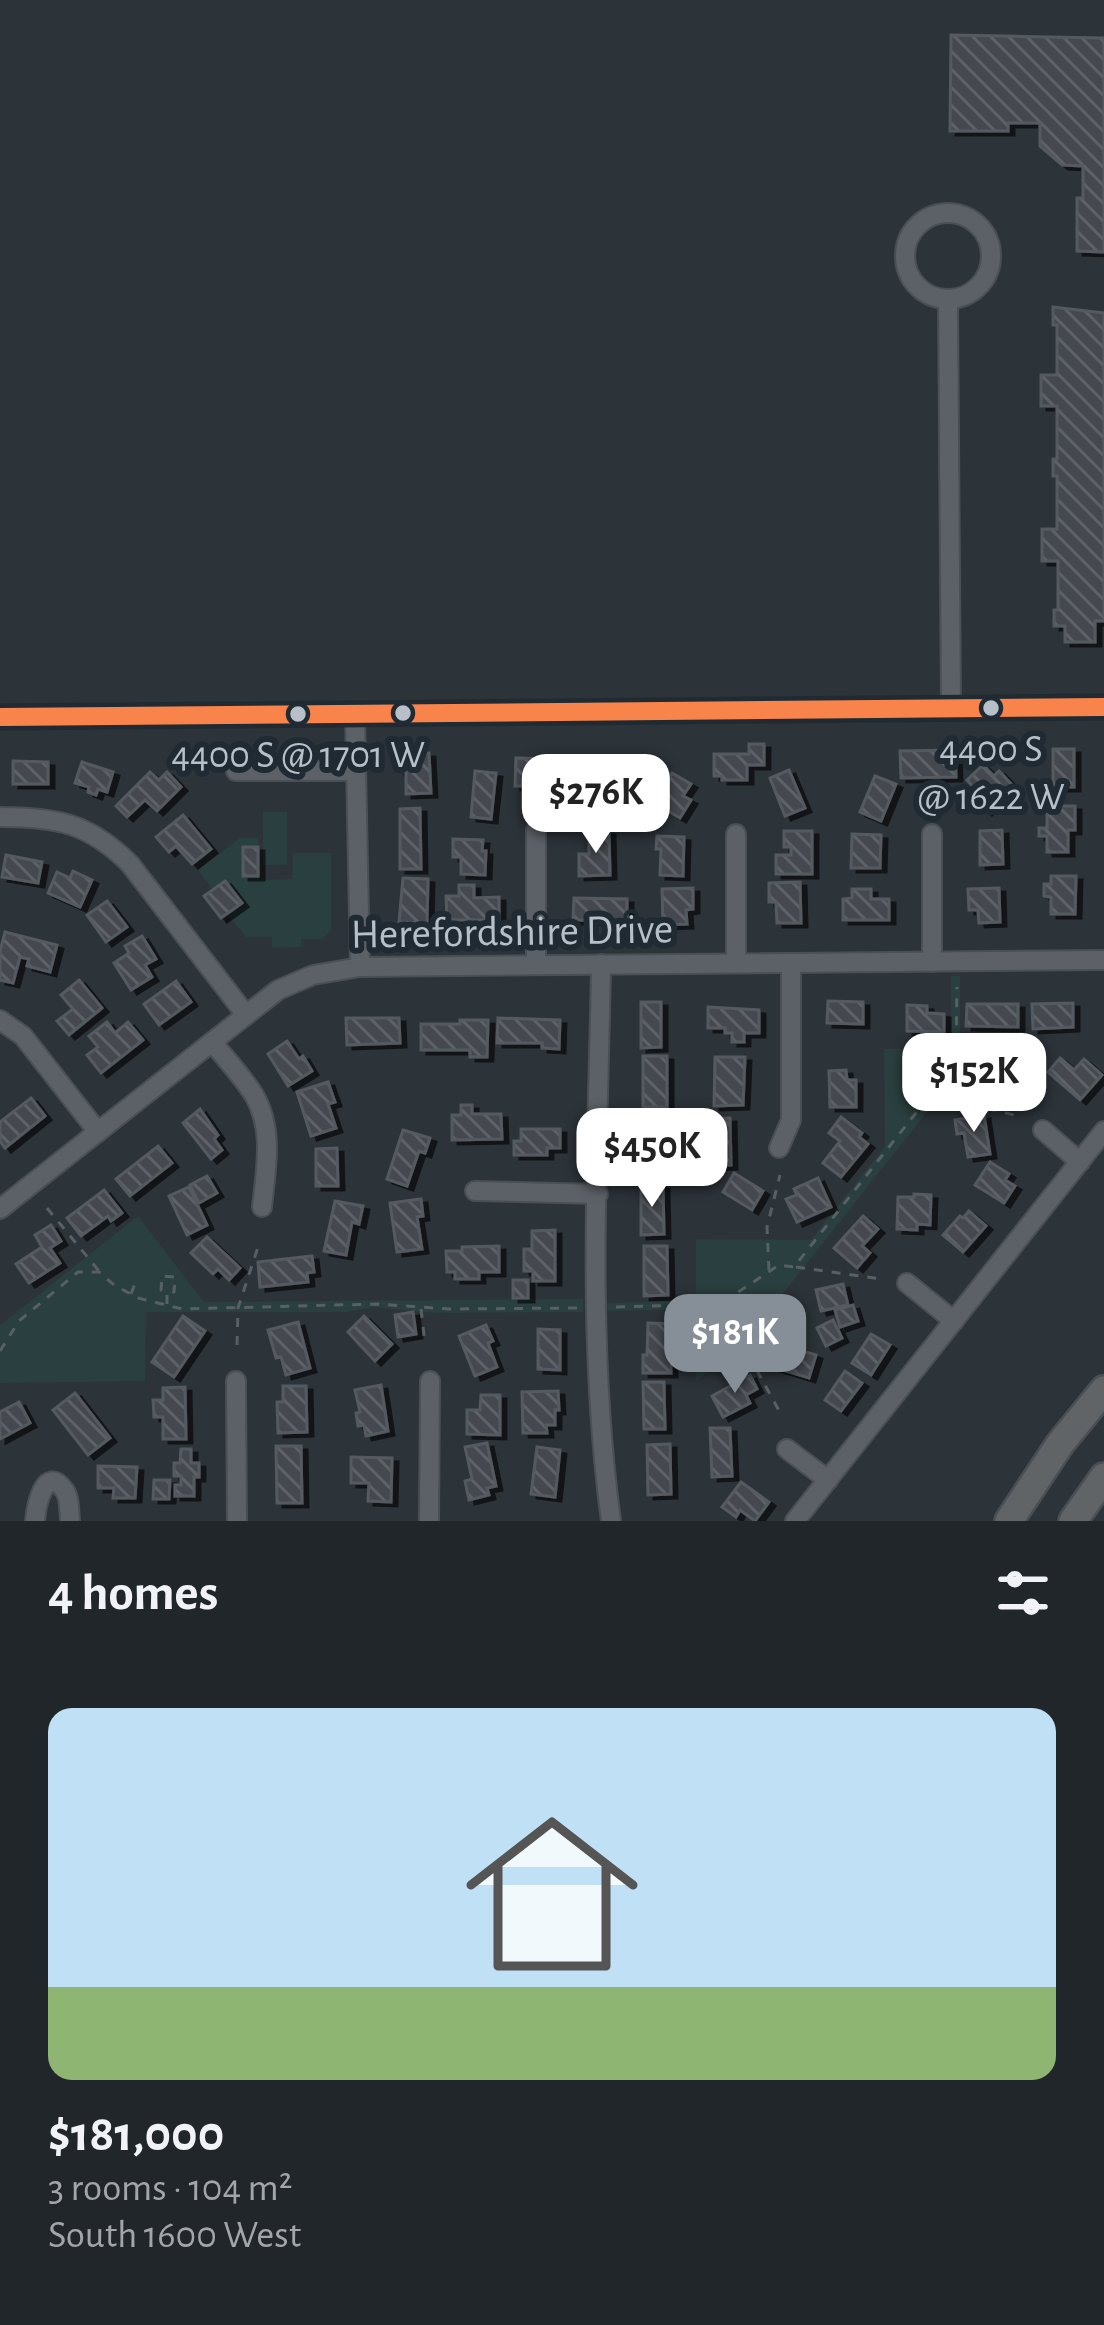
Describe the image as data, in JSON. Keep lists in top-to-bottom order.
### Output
{
  "streets": {
    "street": ["Herefordshire Drive"]
  },
  "places": ["4400 S @ 1622 W", "4400 S @ 1701 W"],
  "page": {
    "price": [
      "$276K",
      "$152K",
      "$450K",
      "$181K"
    ],
    "heading": "4 homes",
    "list": [
      {
        "name": "$181,000",
        "note": "3 rooms · 104 m² · South 1600 West"
      }
    ]
  }
}
